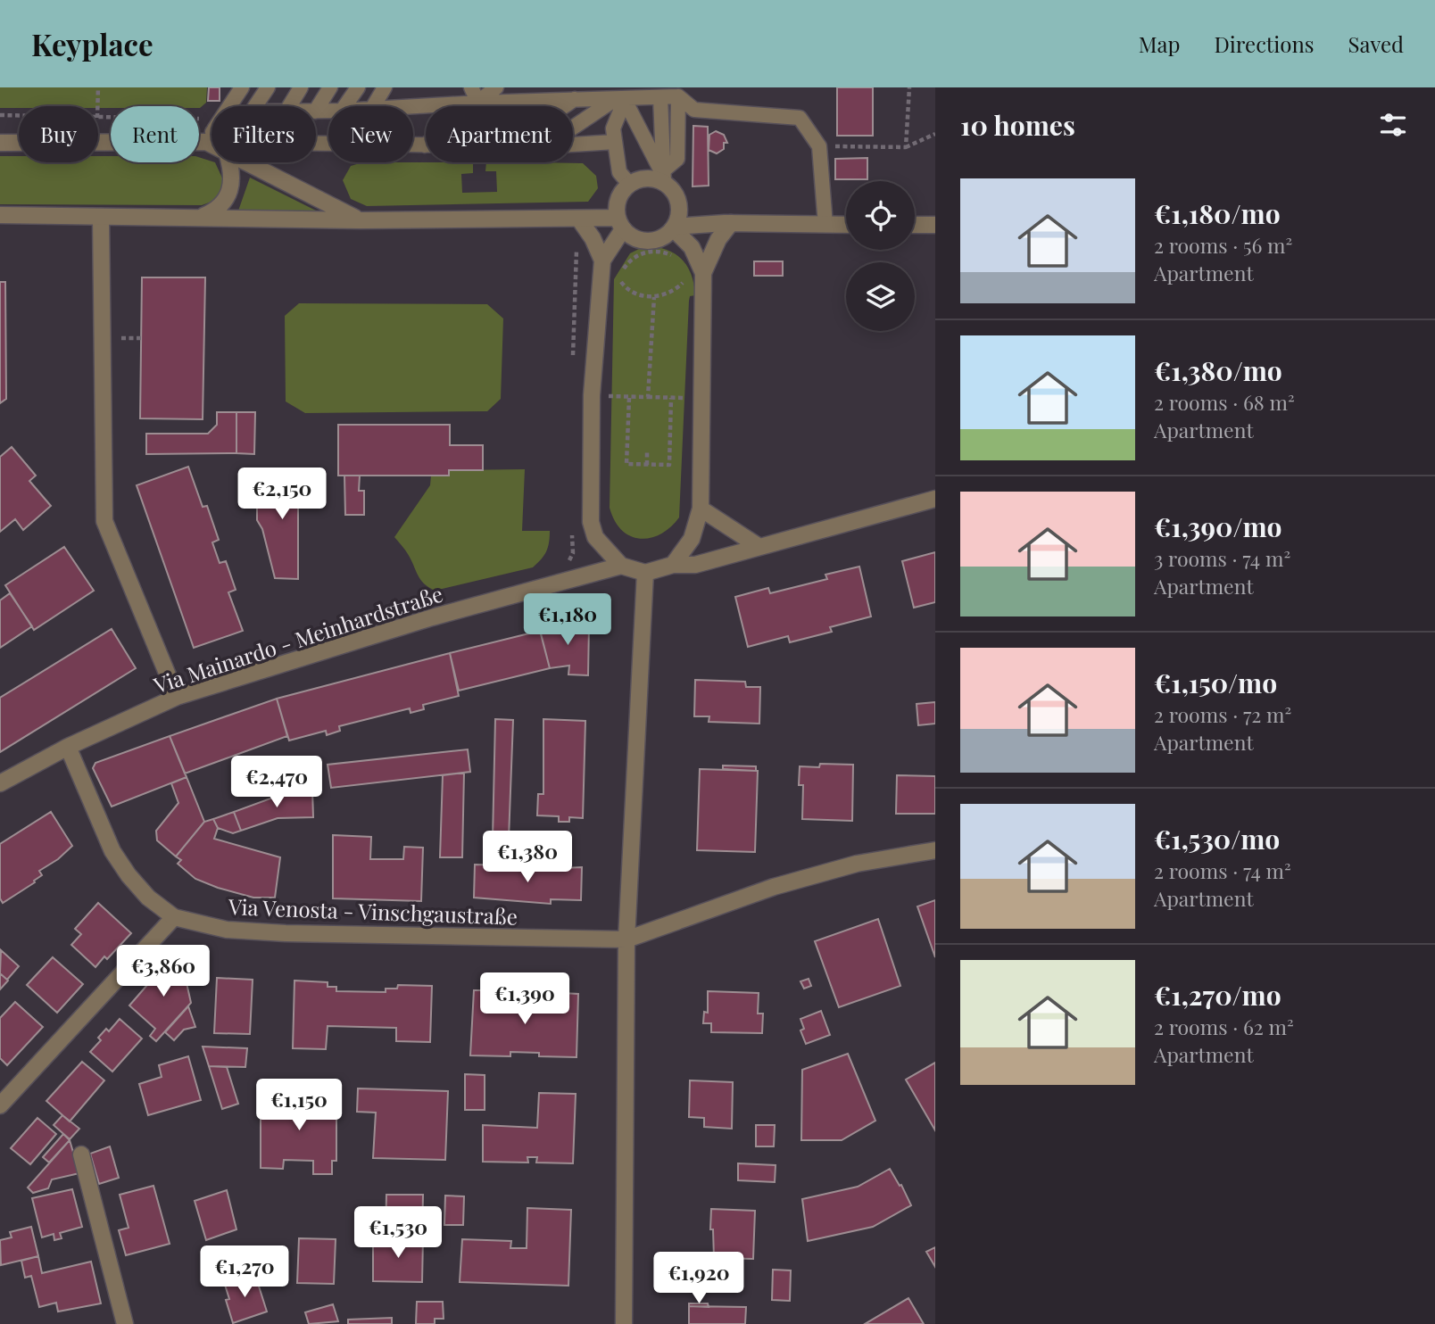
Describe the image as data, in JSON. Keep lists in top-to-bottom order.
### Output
{
  "streets": {
    "street": ["Via Mainardo - Meinhardstraße", "Via Venosta - Vinschgaustraße"]
  },
  "crossings": [
    ["Via Mainardo - Meinhardstraße", "Via Venosta - Vinschgaustraße"]
  ],
  "page": {
    "header": "Keyplace",
    "nav": ["Map", "Directions", "Saved"],
    "heading": "10 homes",
    "chip": [
      "Buy",
      "Rent",
      "Filters",
      "New",
      "Apartment"
    ],
    "list": [
      {
        "name": "€1,180/mo",
        "note": "2 rooms · 56 m² · Apartment"
      },
      {
        "name": "€1,380/mo",
        "note": "2 rooms · 68 m² · Apartment"
      },
      {
        "name": "€1,390/mo",
        "note": "3 rooms · 74 m² · Apartment"
      },
      {
        "name": "€1,150/mo",
        "note": "2 rooms · 72 m² · Apartment"
      },
      {
        "name": "€1,530/mo",
        "note": "2 rooms · 74 m² · Apartment"
      },
      {
        "name": "€1,270/mo",
        "note": "2 rooms · 62 m² · Apartment"
      }
    ],
    "price": [
      "€2,150",
      "€1,180",
      "€2,470",
      "€1,380",
      "€3,860",
      "€1,390",
      "€1,150",
      "€1,530",
      "€1,270",
      "€1,920"
    ]
  }
}
